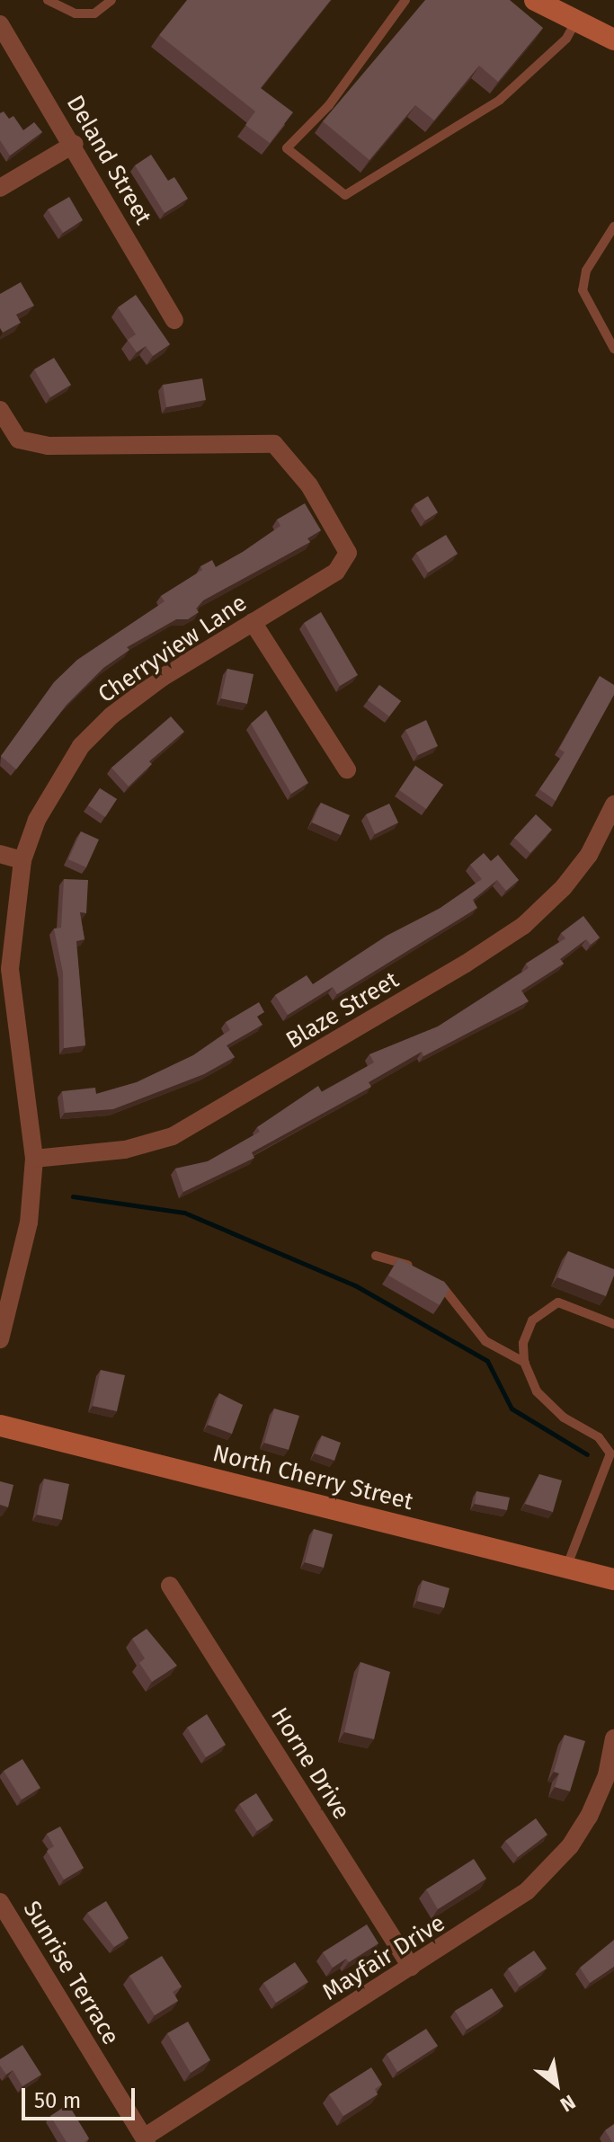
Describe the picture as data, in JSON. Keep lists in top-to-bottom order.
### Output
{
  "streets": {
    "street": [
      "Deland Street",
      "Cherryview Lane",
      "Blaze Street",
      "North Cherry Street",
      "Horne Drive",
      "Mayfair Drive",
      "Sunrise Terrace"
    ]
  },
  "crossings": [
    ["Cherryview Lane", "Blaze Street"],
    ["Horne Drive", "Mayfair Drive"],
    ["Mayfair Drive", "Sunrise Terrace"]
  ],
  "scale_bar": "50 m",
  "north": "bottom right"
}
